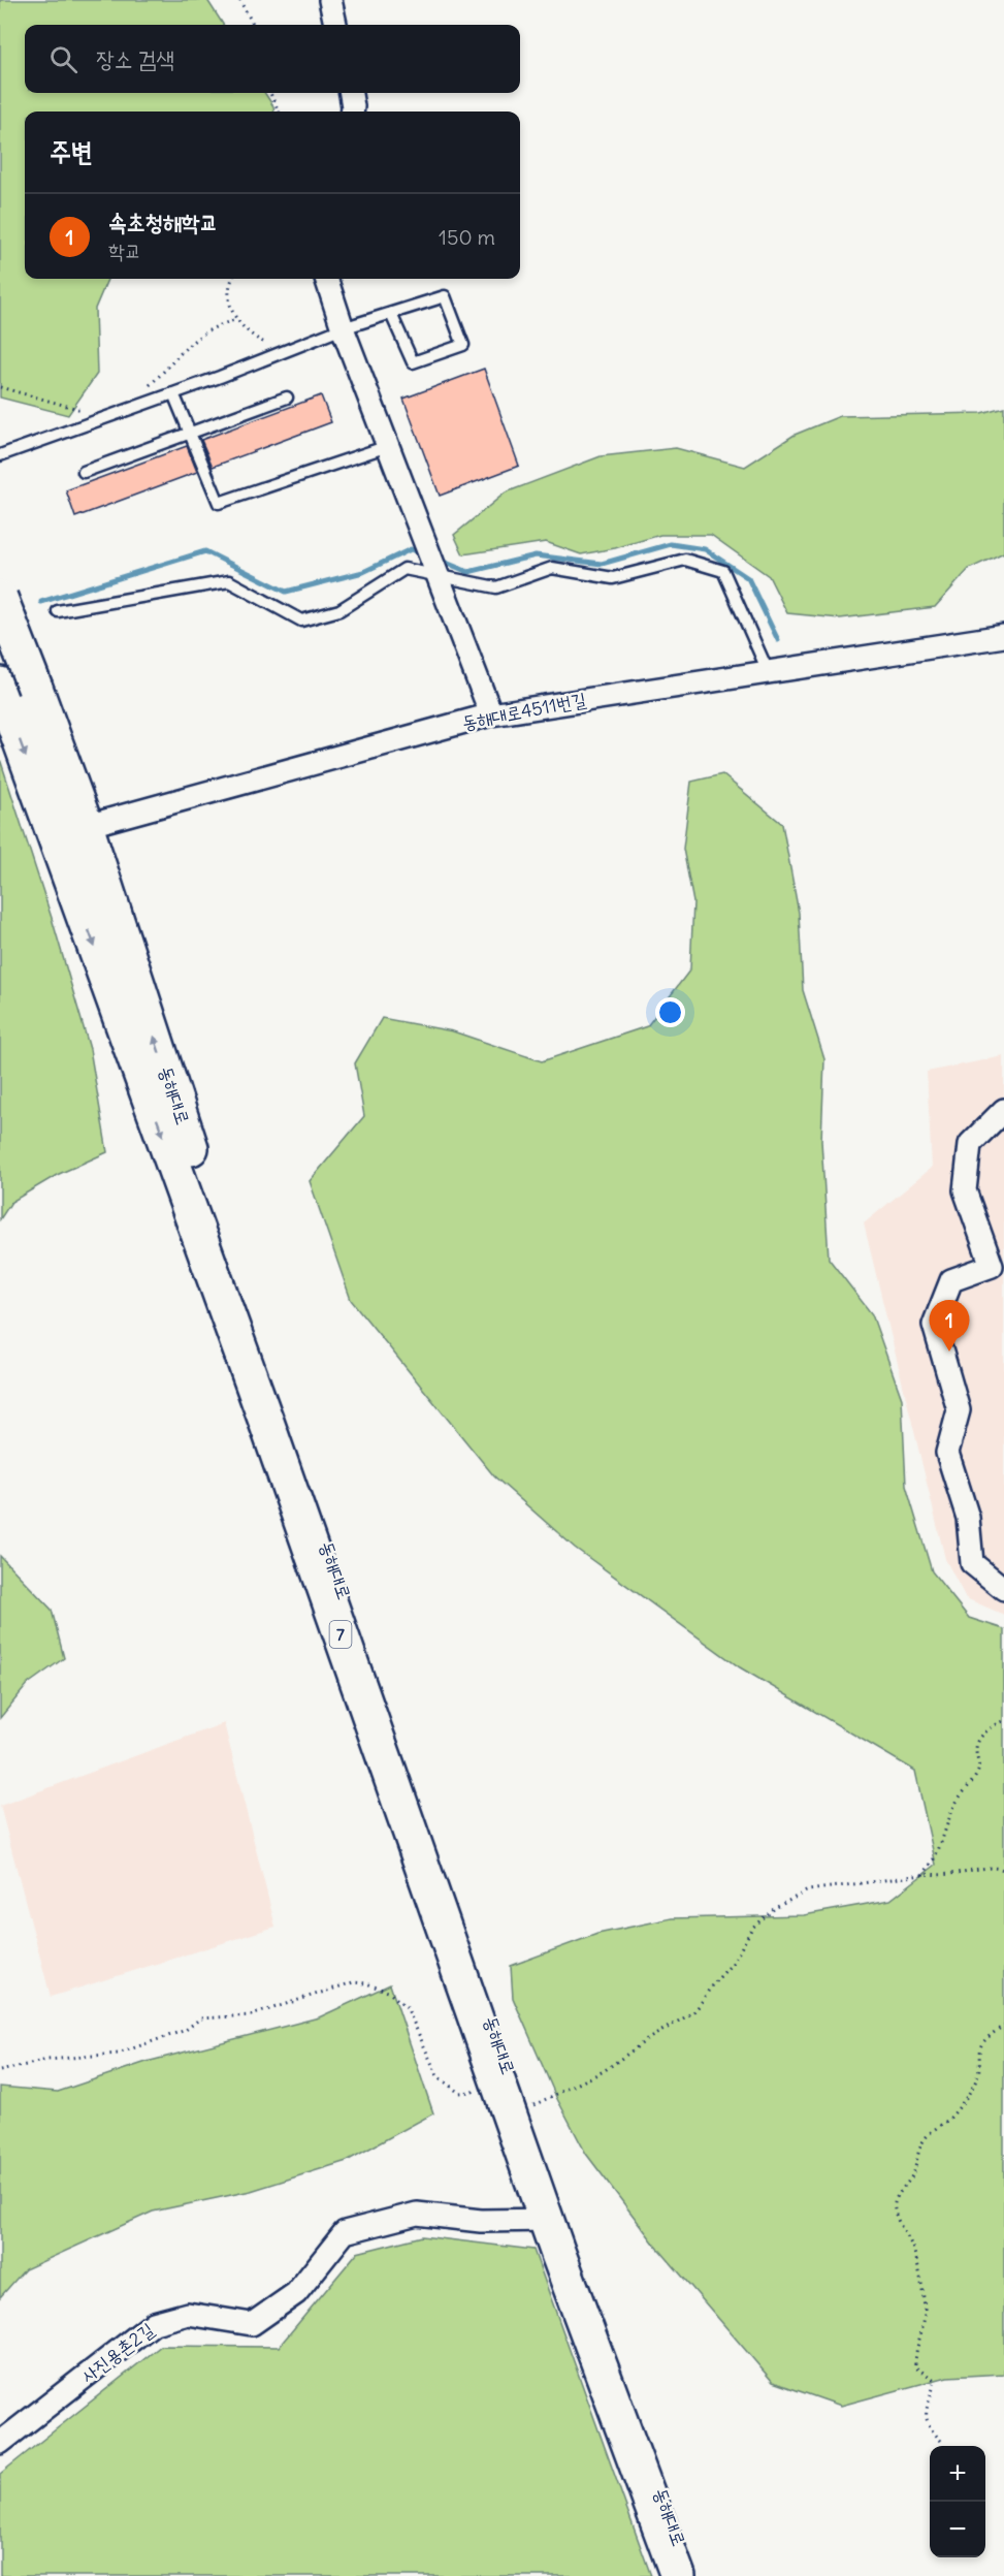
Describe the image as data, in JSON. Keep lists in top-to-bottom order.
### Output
{
  "streets": {
    "main road": ["동해대로", "7"],
    "street": ["동해대로4511번길", "사진용촌2길"]
  },
  "crossings": [
    ["동해대로4511번길", "동해대로"],
    ["동해대로", "사진용촌2길"]
  ],
  "page": {
    "search": "장소 검색",
    "heading": "주변",
    "list": [
      {
        "mark": "1",
        "name": "속초청해학교",
        "note": "학교",
        "value": "150 m"
      }
    ],
    "pins": "1",
    "map_buttons": ["+", "−"]
  }
}
